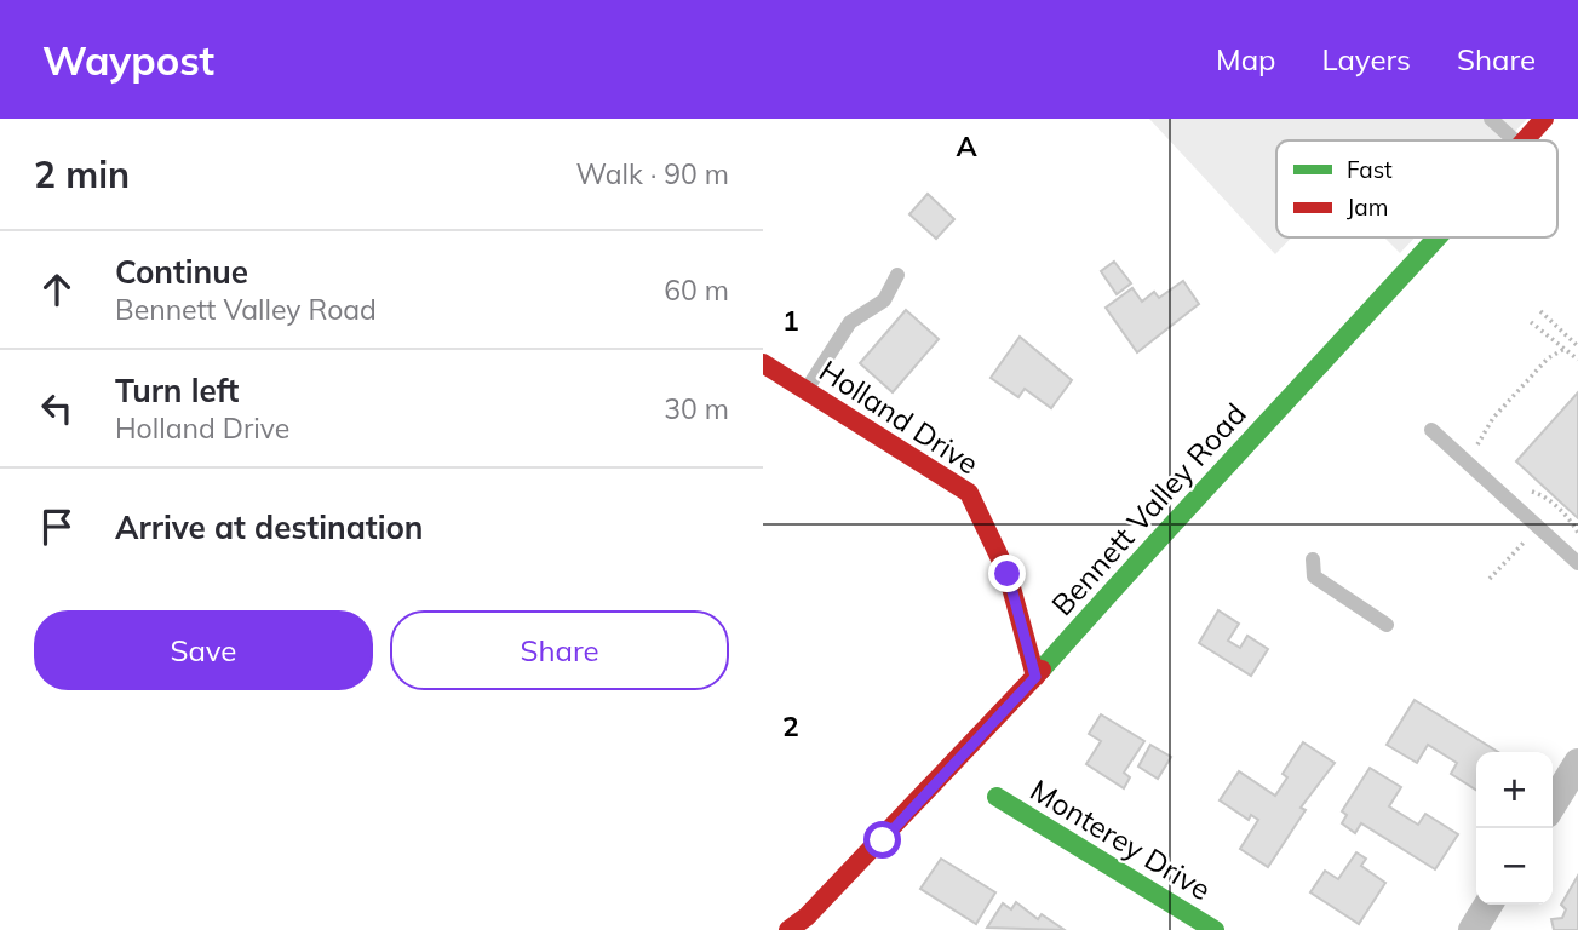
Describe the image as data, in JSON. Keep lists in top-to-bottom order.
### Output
{
  "streets": {
    "street": ["Holland Drive", "Bennett Valley Road", "Monterey Drive"]
  },
  "crossings": [
    ["Holland Drive", "Bennett Valley Road"]
  ],
  "legend": ["Fast", "Jam"],
  "page": {
    "header": "Waypost",
    "nav": ["Map", "Layers", "Share"],
    "heading": ["2 min", "Walk · 90 m"],
    "list": [
      ["Continue", "Bennett Valley Road", "60 m"],
      ["Turn left", "Holland Drive", "30 m"],
      "Arrive at destination"
    ],
    "buttons": ["Save", "Share"],
    "map_buttons": ["+", "−"]
  },
  "grid": {
    "columns": ["A"],
    "rows": ["1", "2"]
  }
}
